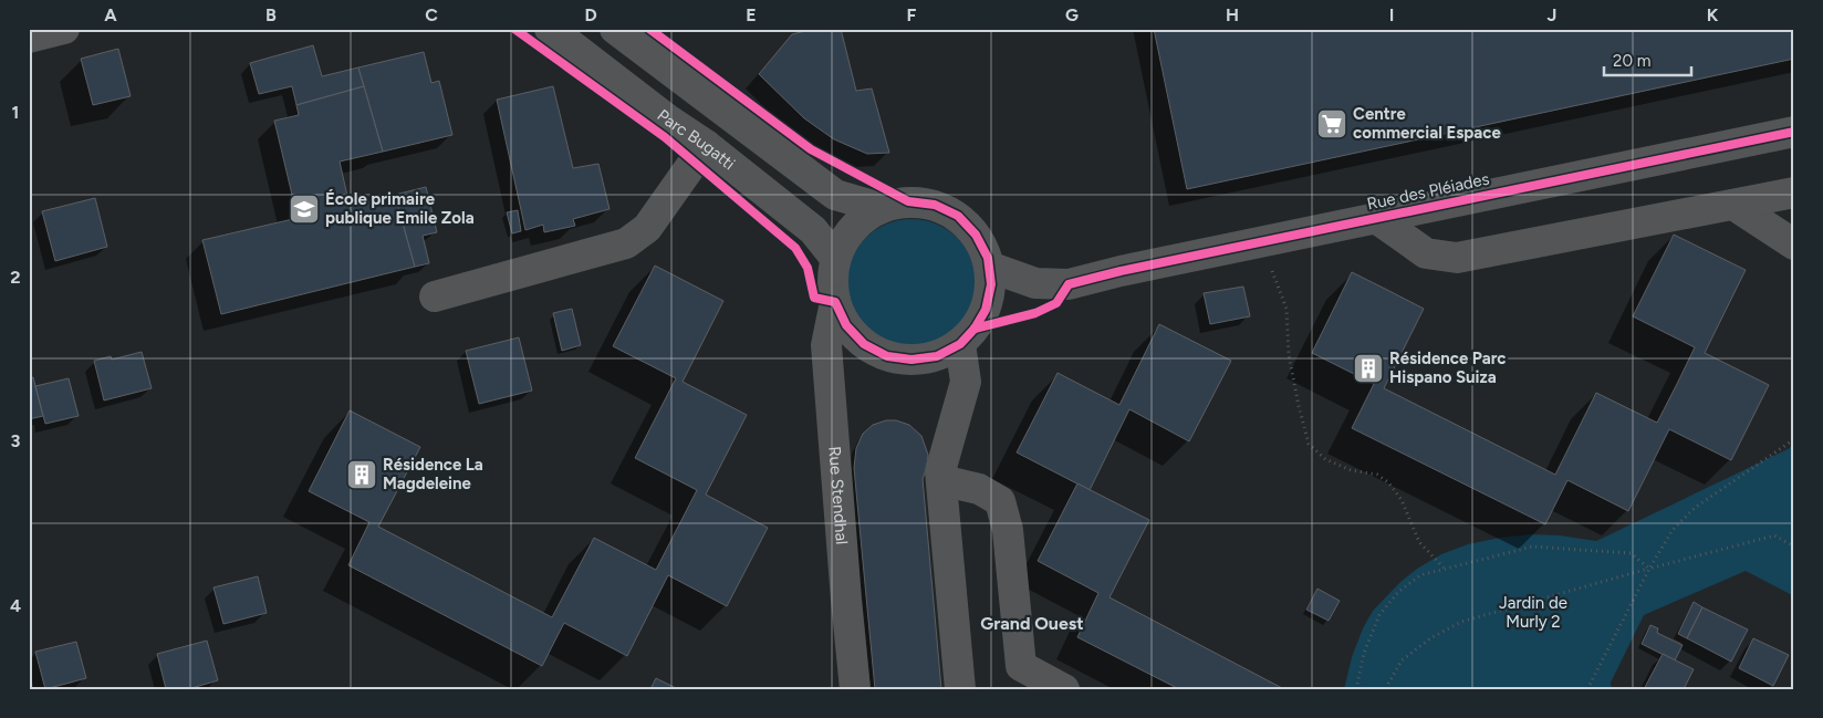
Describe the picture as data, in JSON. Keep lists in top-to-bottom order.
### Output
{
  "streets": {
    "street": ["Parc Bugatti", "Rue des Pléiades", "Rue Stendhal"]
  },
  "crossings": [
    ["Parc Bugatti", "Rue des Pléiades"],
    ["Parc Bugatti", "Rue Stendhal"],
    ["Rue des Pléiades", "Rue Stendhal"]
  ],
  "districts": ["Grand Ouest"],
  "parks": ["Jardin de Murly 2"],
  "places": {
    "supermarket": ["Centre commercial Espace"],
    "school or university": ["École primaire publique Emile Zola"],
    "building": ["Résidence Parc Hispano Suiza", "Résidence La Magdeleine"]
  },
  "scale_bar": "20 m",
  "grid": {
    "columns": [
      "A",
      "B",
      "C",
      "D",
      "E",
      "F",
      "G",
      "H",
      "I",
      "J",
      "K"
    ],
    "rows": [
      "1",
      "2",
      "3",
      "4"
    ]
  }
}
